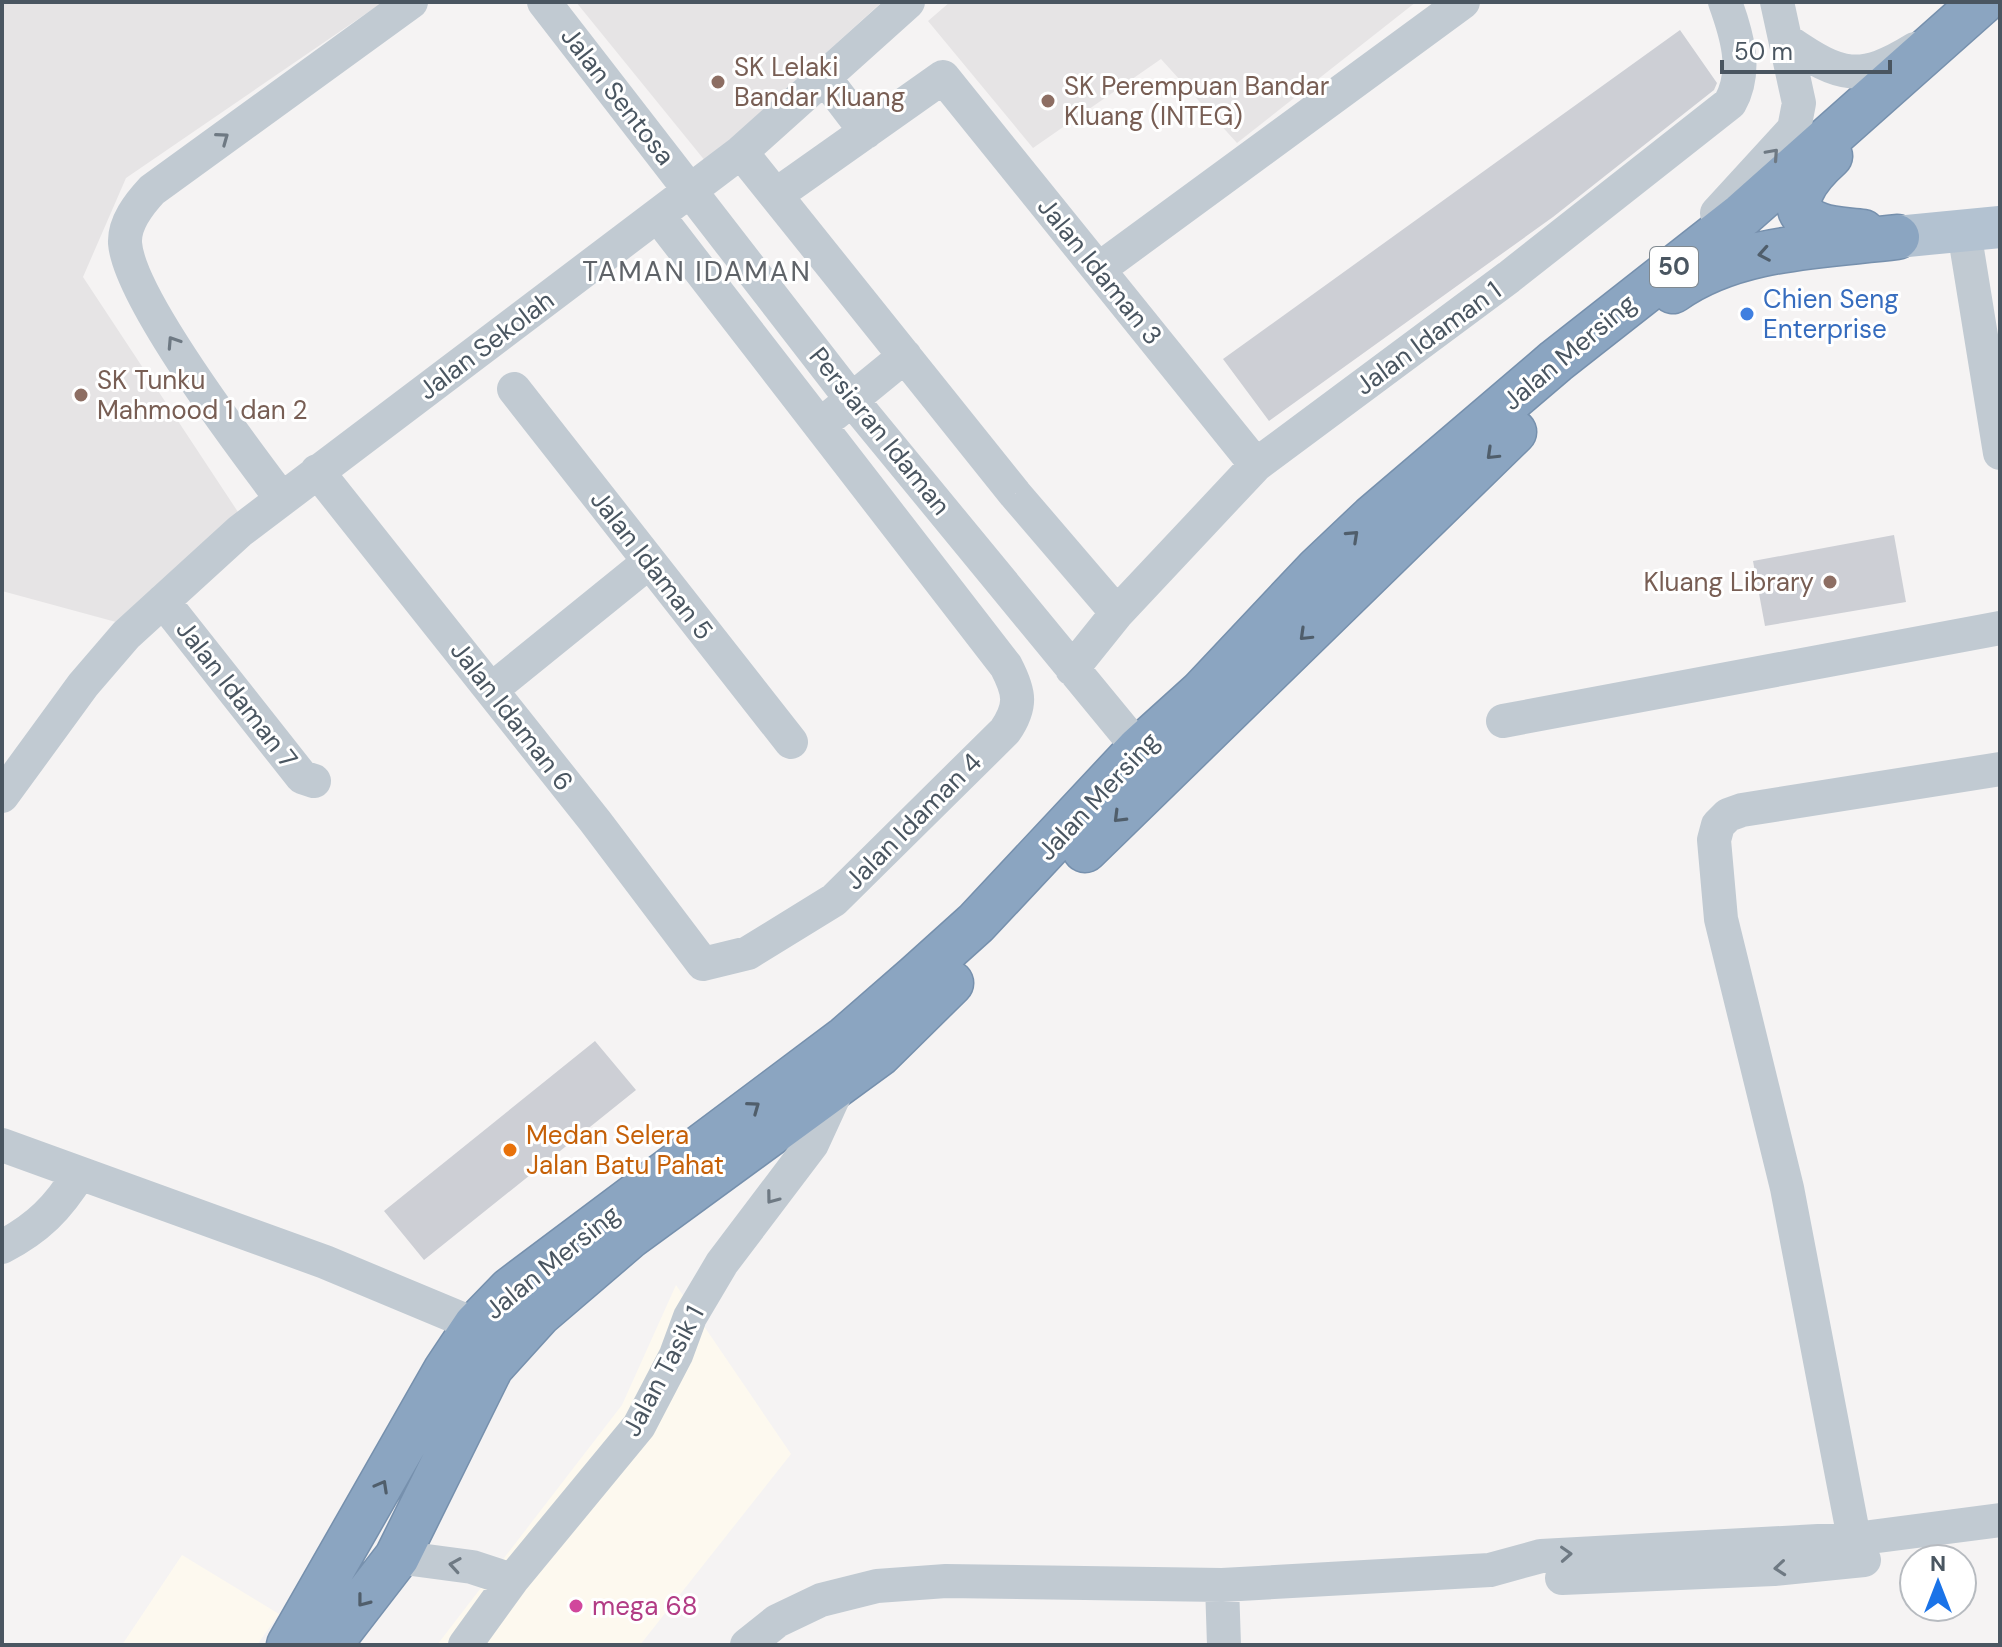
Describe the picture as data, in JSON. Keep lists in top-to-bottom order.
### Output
{
  "streets": {
    "highway": ["50", "Jalan Mersing"],
    "street": [
      "Jalan Sentosa",
      "Jalan Idaman 3",
      "Jalan Idaman 1",
      "Jalan Sekolah",
      "Persiaran Idaman",
      "Jalan Idaman 5",
      "Jalan Idaman 7",
      "Jalan Idaman 6",
      "Jalan Idaman 4",
      "Jalan Tasik 1"
    ]
  },
  "crossings": [
    ["Jalan Sentosa", "Jalan Sekolah"],
    ["Jalan Sentosa", "Persiaran Idaman"],
    ["Jalan Idaman 3", "Jalan Idaman 1"],
    ["Jalan Idaman 1", "Persiaran Idaman"],
    ["Jalan Sekolah", "Persiaran Idaman"],
    ["Jalan Sekolah", "Jalan Idaman 7"],
    ["Jalan Sekolah", "Jalan Idaman 6"],
    ["Jalan Sekolah", "Jalan Idaman 4"],
    ["Jalan Mersing", "Persiaran Idaman"],
    ["Jalan Idaman 6", "Jalan Idaman 4"]
  ],
  "one_way": ["Jalan Tasik 1"],
  "districts": ["TAMAN IDAMAN"],
  "places": [
    "SK Lelaki Bandar Kluang",
    "SK Perempuan Bandar Kluang (INTEG)",
    "Chien Seng Enterprise",
    "SK Tunku Mahmood 1 dan 2",
    "Kluang Library",
    "Medan Selera Jalan Batu Pahat",
    "mega 68"
  ],
  "scale_bar": "50 m",
  "north": "top"
}
